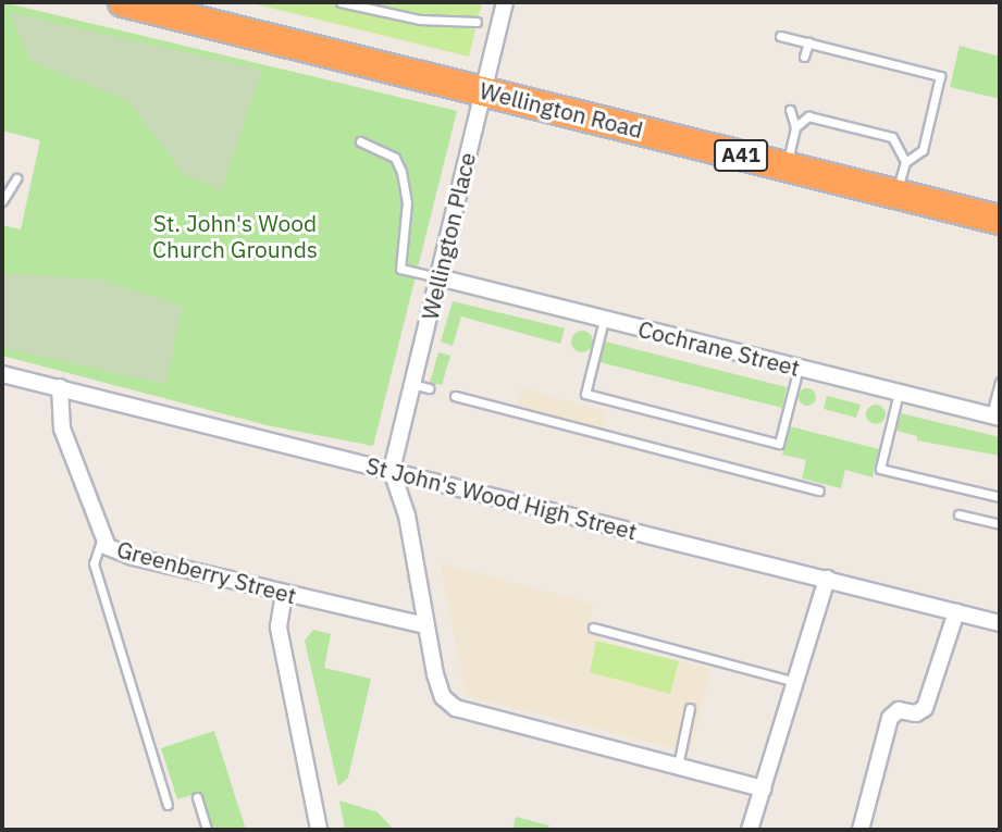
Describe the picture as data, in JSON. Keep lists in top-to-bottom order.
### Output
{
  "streets": {
    "highway": ["Wellington Road", "A41"],
    "street": [
      "Wellington Place",
      "Cochrane Street",
      "St John's Wood High Street",
      "Greenberry Street"
    ]
  },
  "crossings": [
    ["Wellington Road", "Wellington Place"],
    ["Wellington Place", "Cochrane Street"],
    ["Wellington Place", "St John's Wood High Street"],
    ["St John's Wood High Street", "Greenberry Street"]
  ],
  "parks": ["St. John's Wood Church Grounds"]
}
